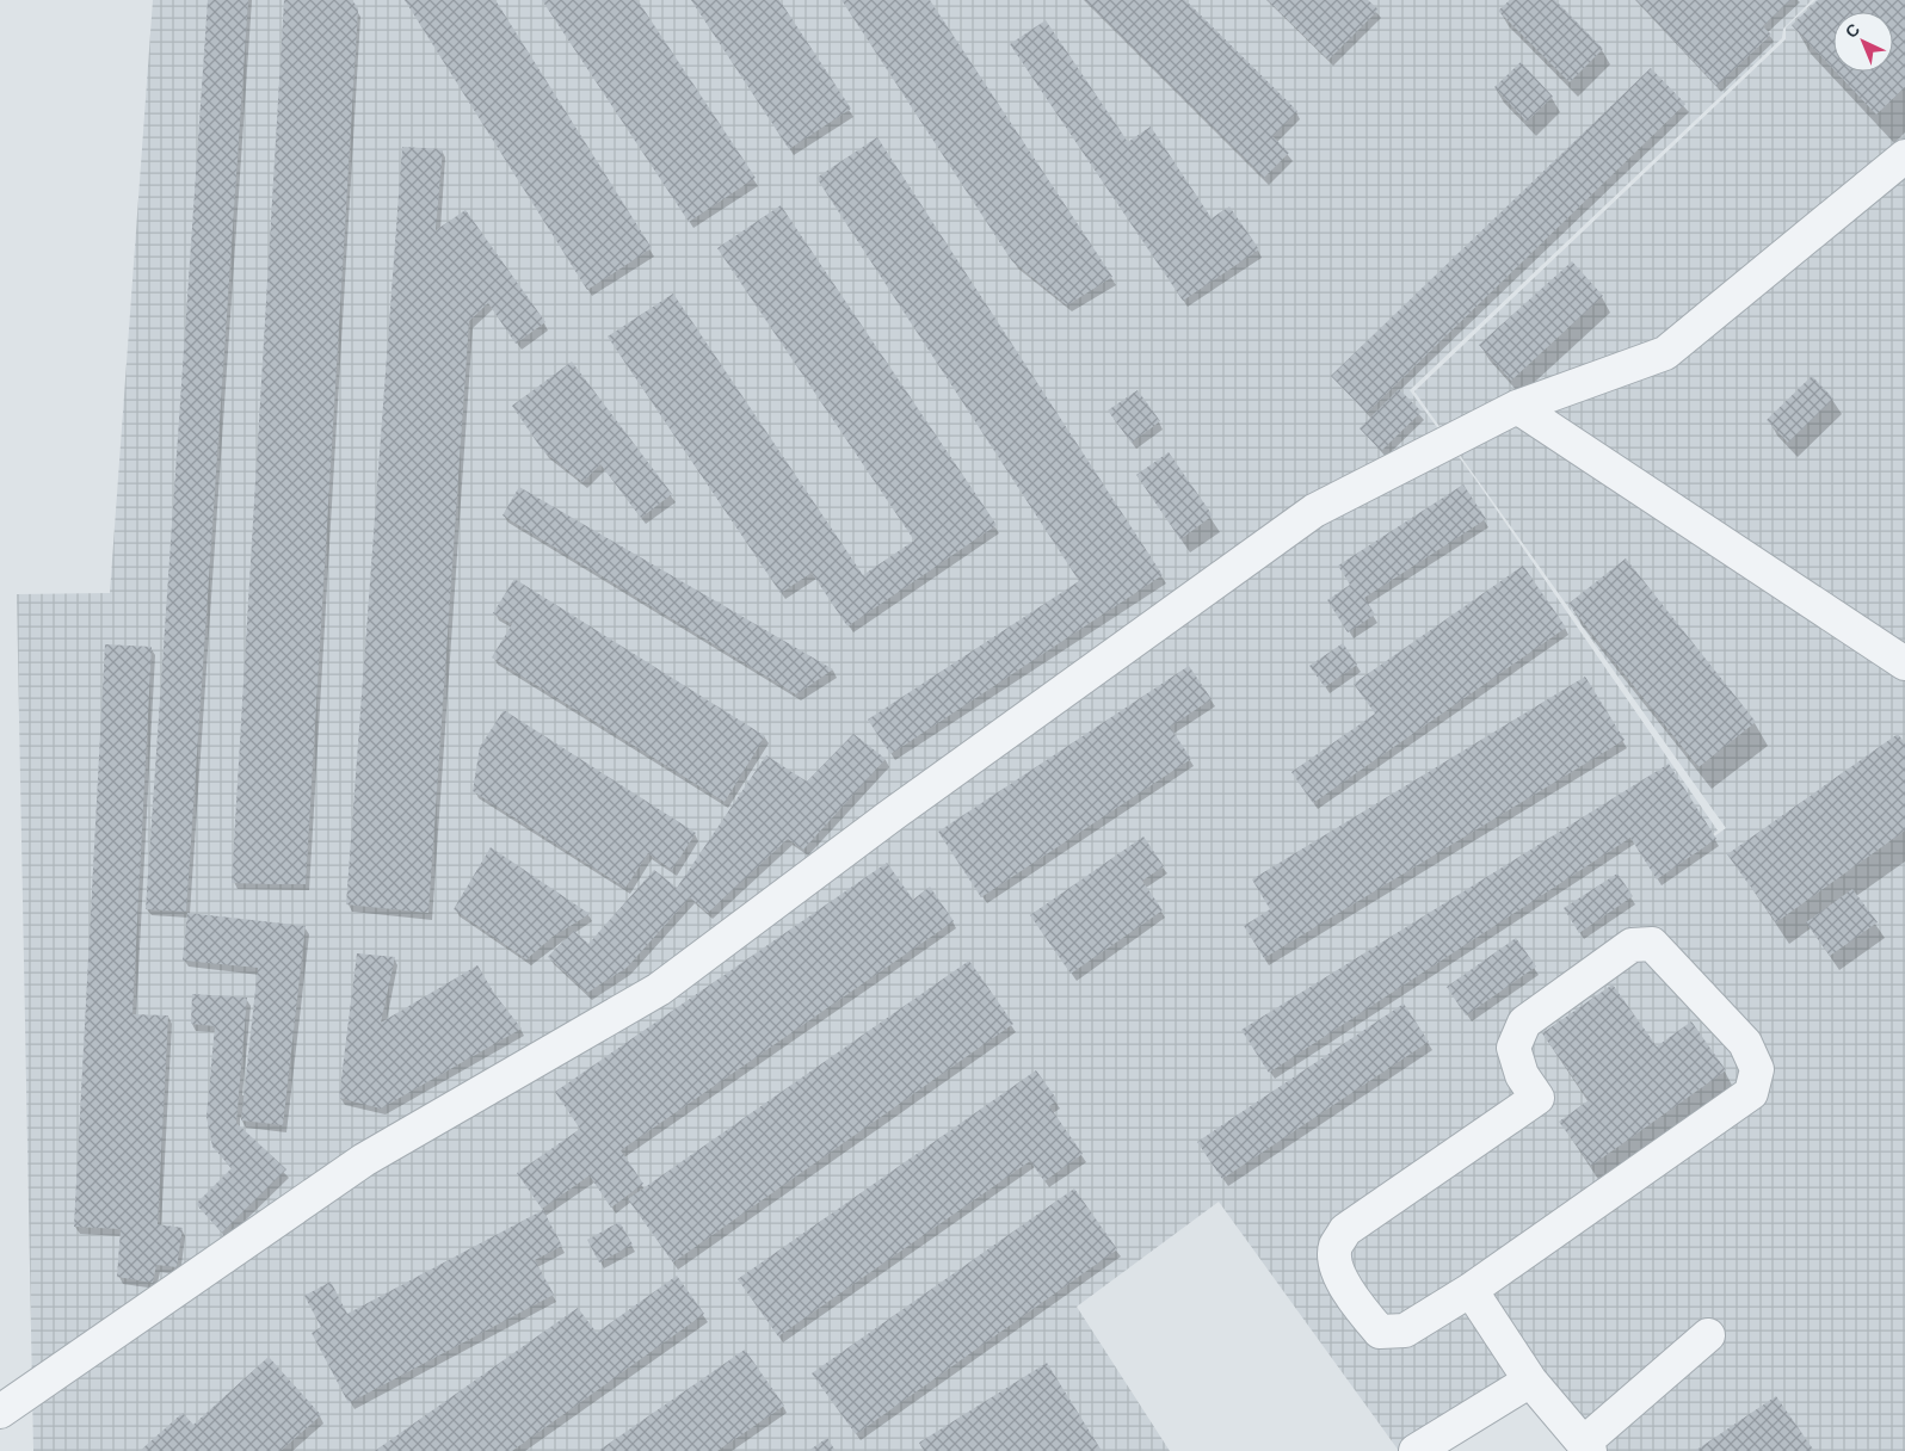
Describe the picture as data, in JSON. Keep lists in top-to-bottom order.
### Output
{
  "north": "top left"
}
